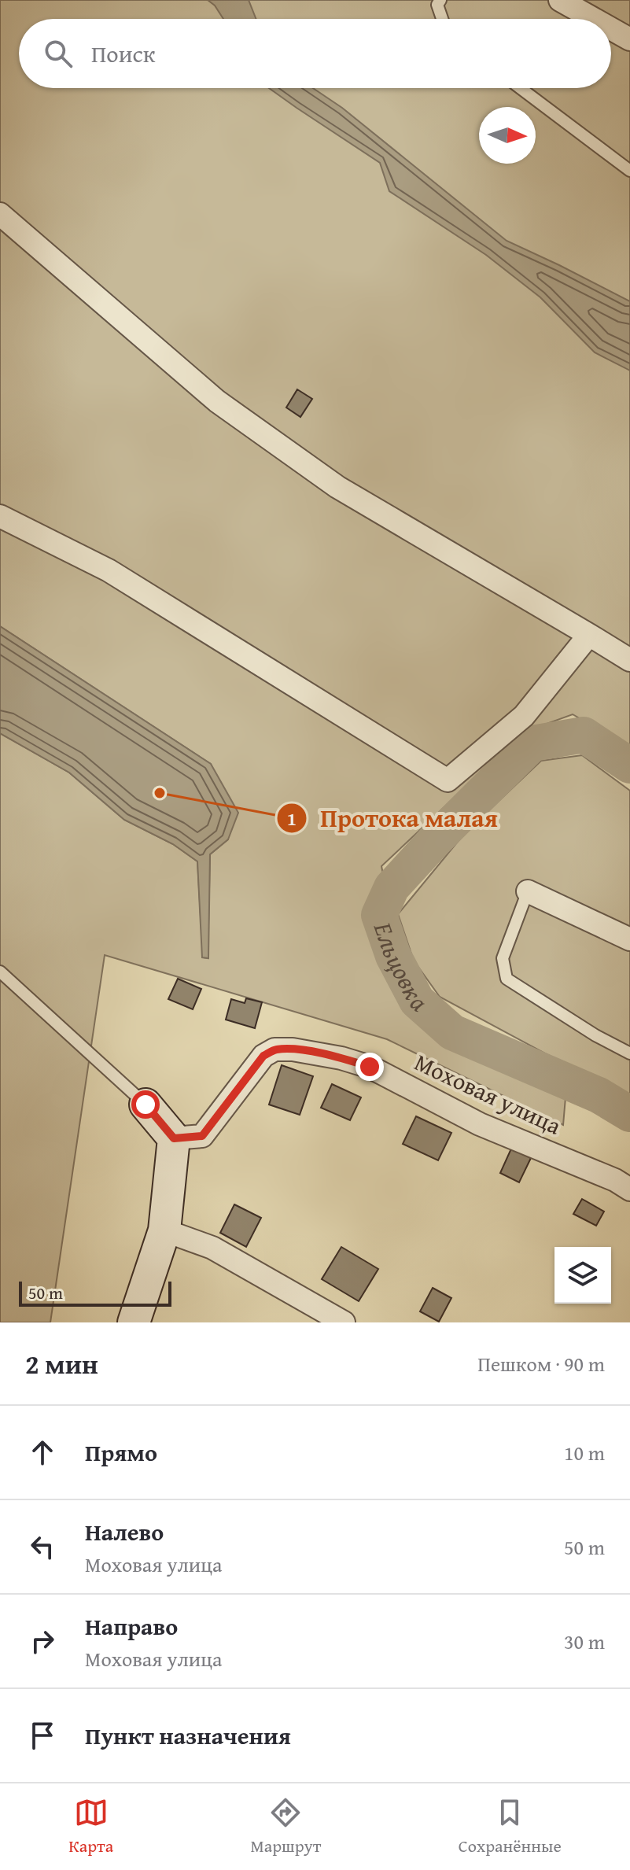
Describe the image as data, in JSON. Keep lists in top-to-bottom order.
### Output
{
  "streets": {
    "street": ["Моховая улица"]
  },
  "water": ["Ельцовка"],
  "places": ["Протока малая"],
  "scale_bar": "50 m",
  "north": "right",
  "page": {
    "search": "Поиск",
    "scale": "50 m",
    "heading": ["2 мин", "Пешком · 90 m"],
    "list": [
      ["Прямо", "10 m"],
      ["Налево", "Моховая улица", "50 m"],
      ["Направо", "Моховая улица", "30 m"],
      "Пункт назначения"
    ],
    "nav": ["Карта", "Маршрут", "Сохранённые"]
  }
}
